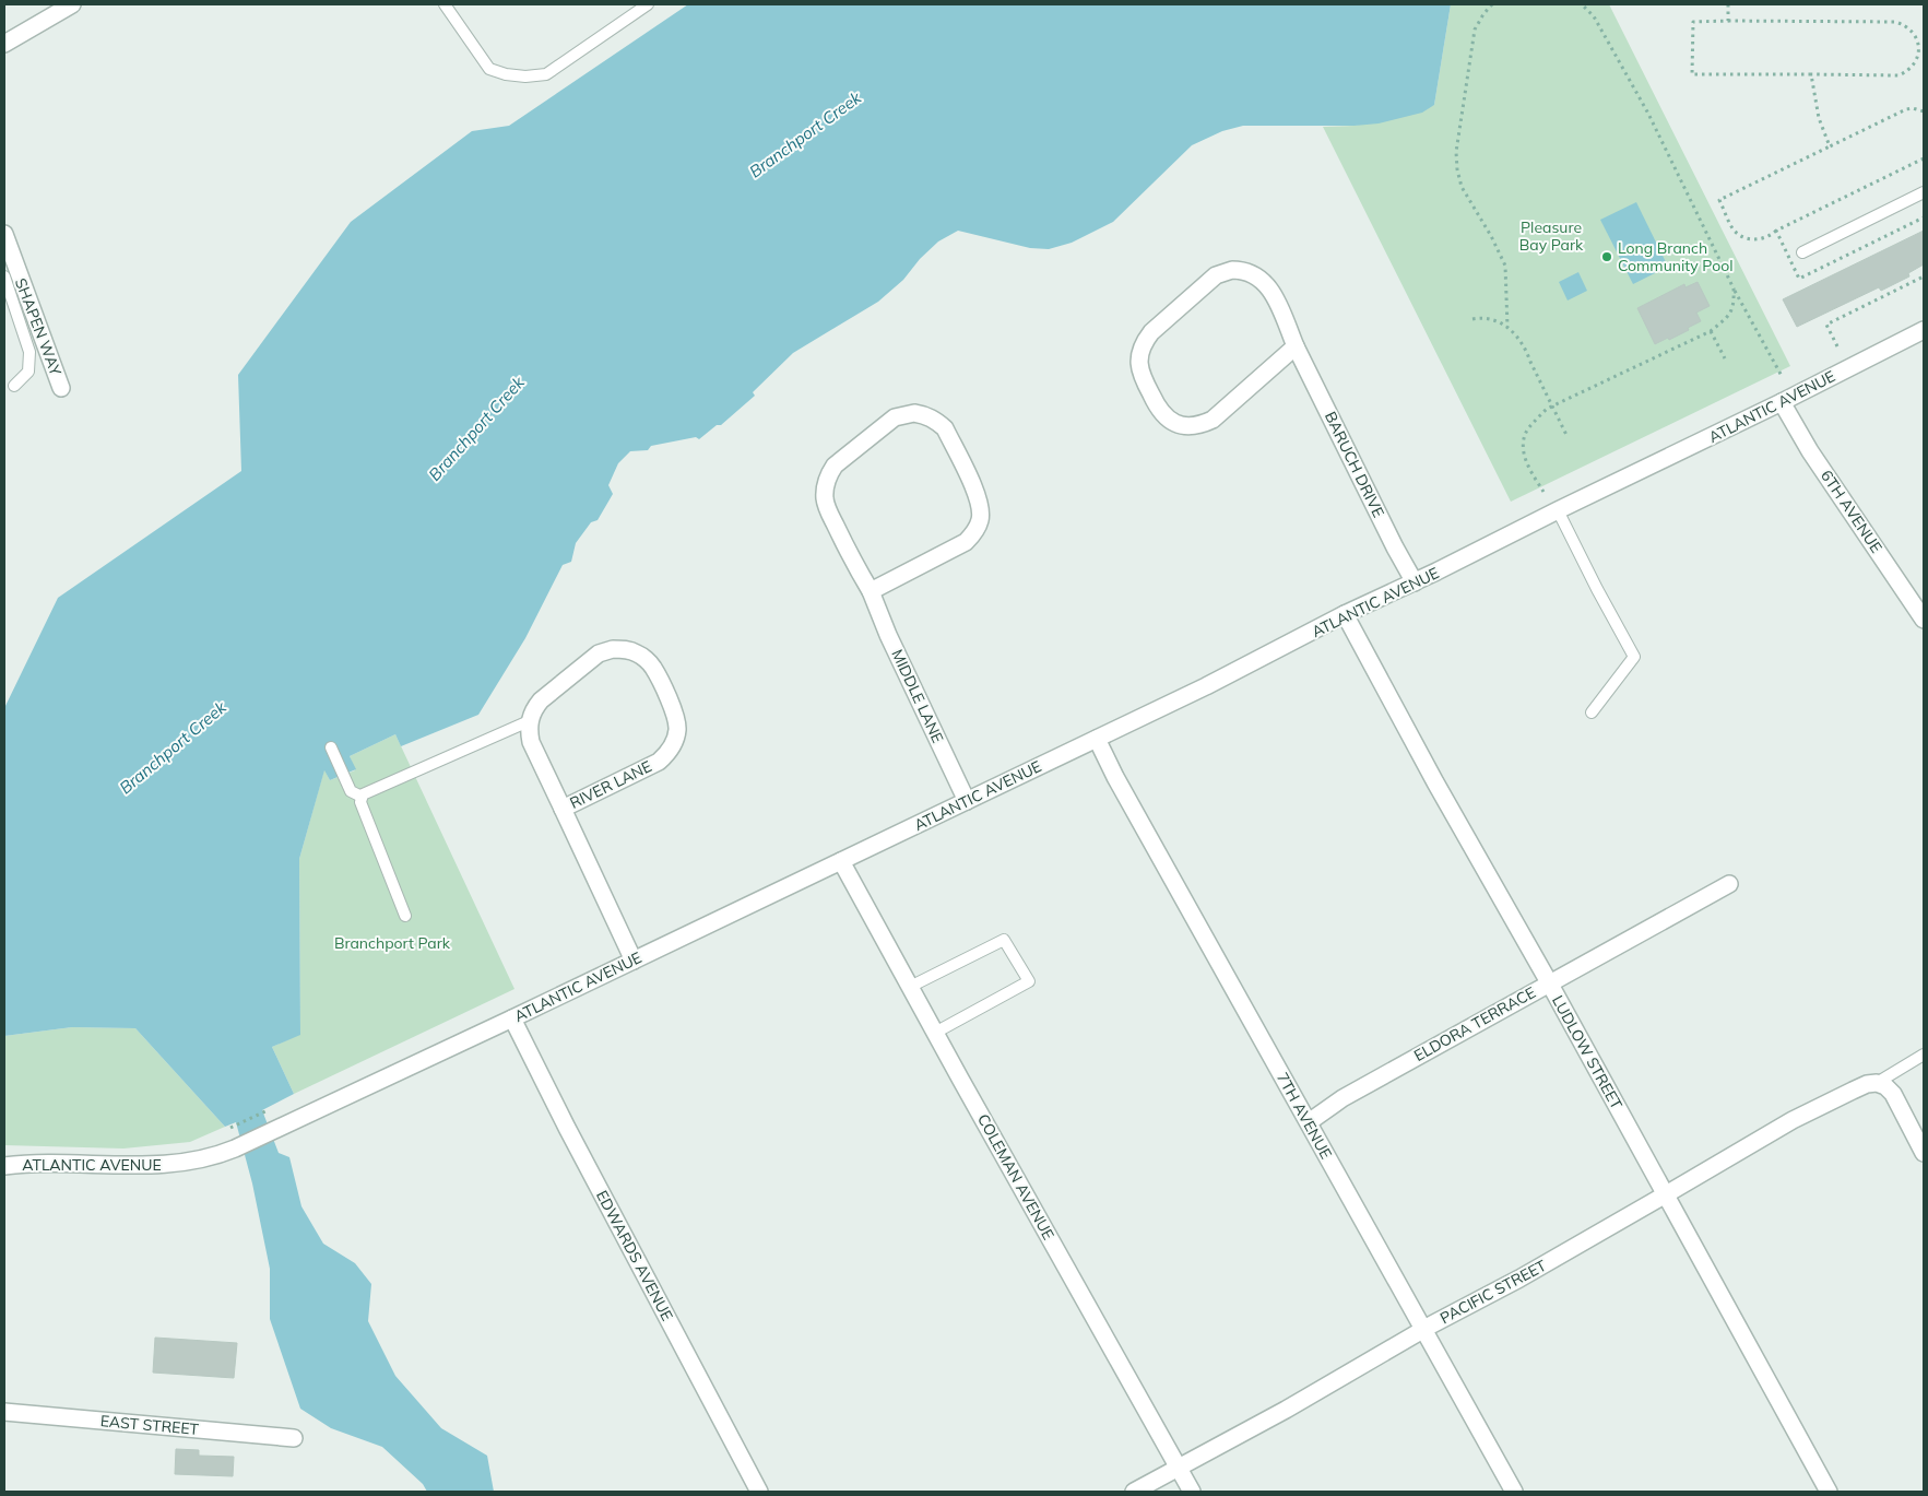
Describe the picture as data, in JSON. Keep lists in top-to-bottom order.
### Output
{
  "streets": {
    "street": [
      "SHAPEN WAY",
      "ATLANTIC AVENUE",
      "BARUCH DRIVE",
      "6TH AVENUE",
      "MIDDLE LANE",
      "RIVER LANE",
      "ELDORA TERRACE",
      "LUDLOW STREET",
      "7TH AVENUE",
      "COLEMAN AVENUE",
      "EDWARDS AVENUE",
      "PACIFIC STREET",
      "EAST STREET"
    ]
  },
  "crossings": [
    ["ATLANTIC AVENUE", "BARUCH DRIVE"],
    ["ATLANTIC AVENUE", "6TH AVENUE"],
    ["ATLANTIC AVENUE", "MIDDLE LANE"],
    ["ATLANTIC AVENUE", "RIVER LANE"],
    ["ATLANTIC AVENUE", "LUDLOW STREET"],
    ["ATLANTIC AVENUE", "7TH AVENUE"],
    ["ATLANTIC AVENUE", "COLEMAN AVENUE"],
    ["ATLANTIC AVENUE", "EDWARDS AVENUE"],
    ["ELDORA TERRACE", "LUDLOW STREET"],
    ["ELDORA TERRACE", "7TH AVENUE"],
    ["LUDLOW STREET", "PACIFIC STREET"],
    ["7TH AVENUE", "PACIFIC STREET"],
    ["COLEMAN AVENUE", "PACIFIC STREET"]
  ],
  "water": ["Branchport Creek"],
  "parks": ["Pleasure Bay Park", "Branchport Park"],
  "places": ["Long Branch Community Pool"]
}
